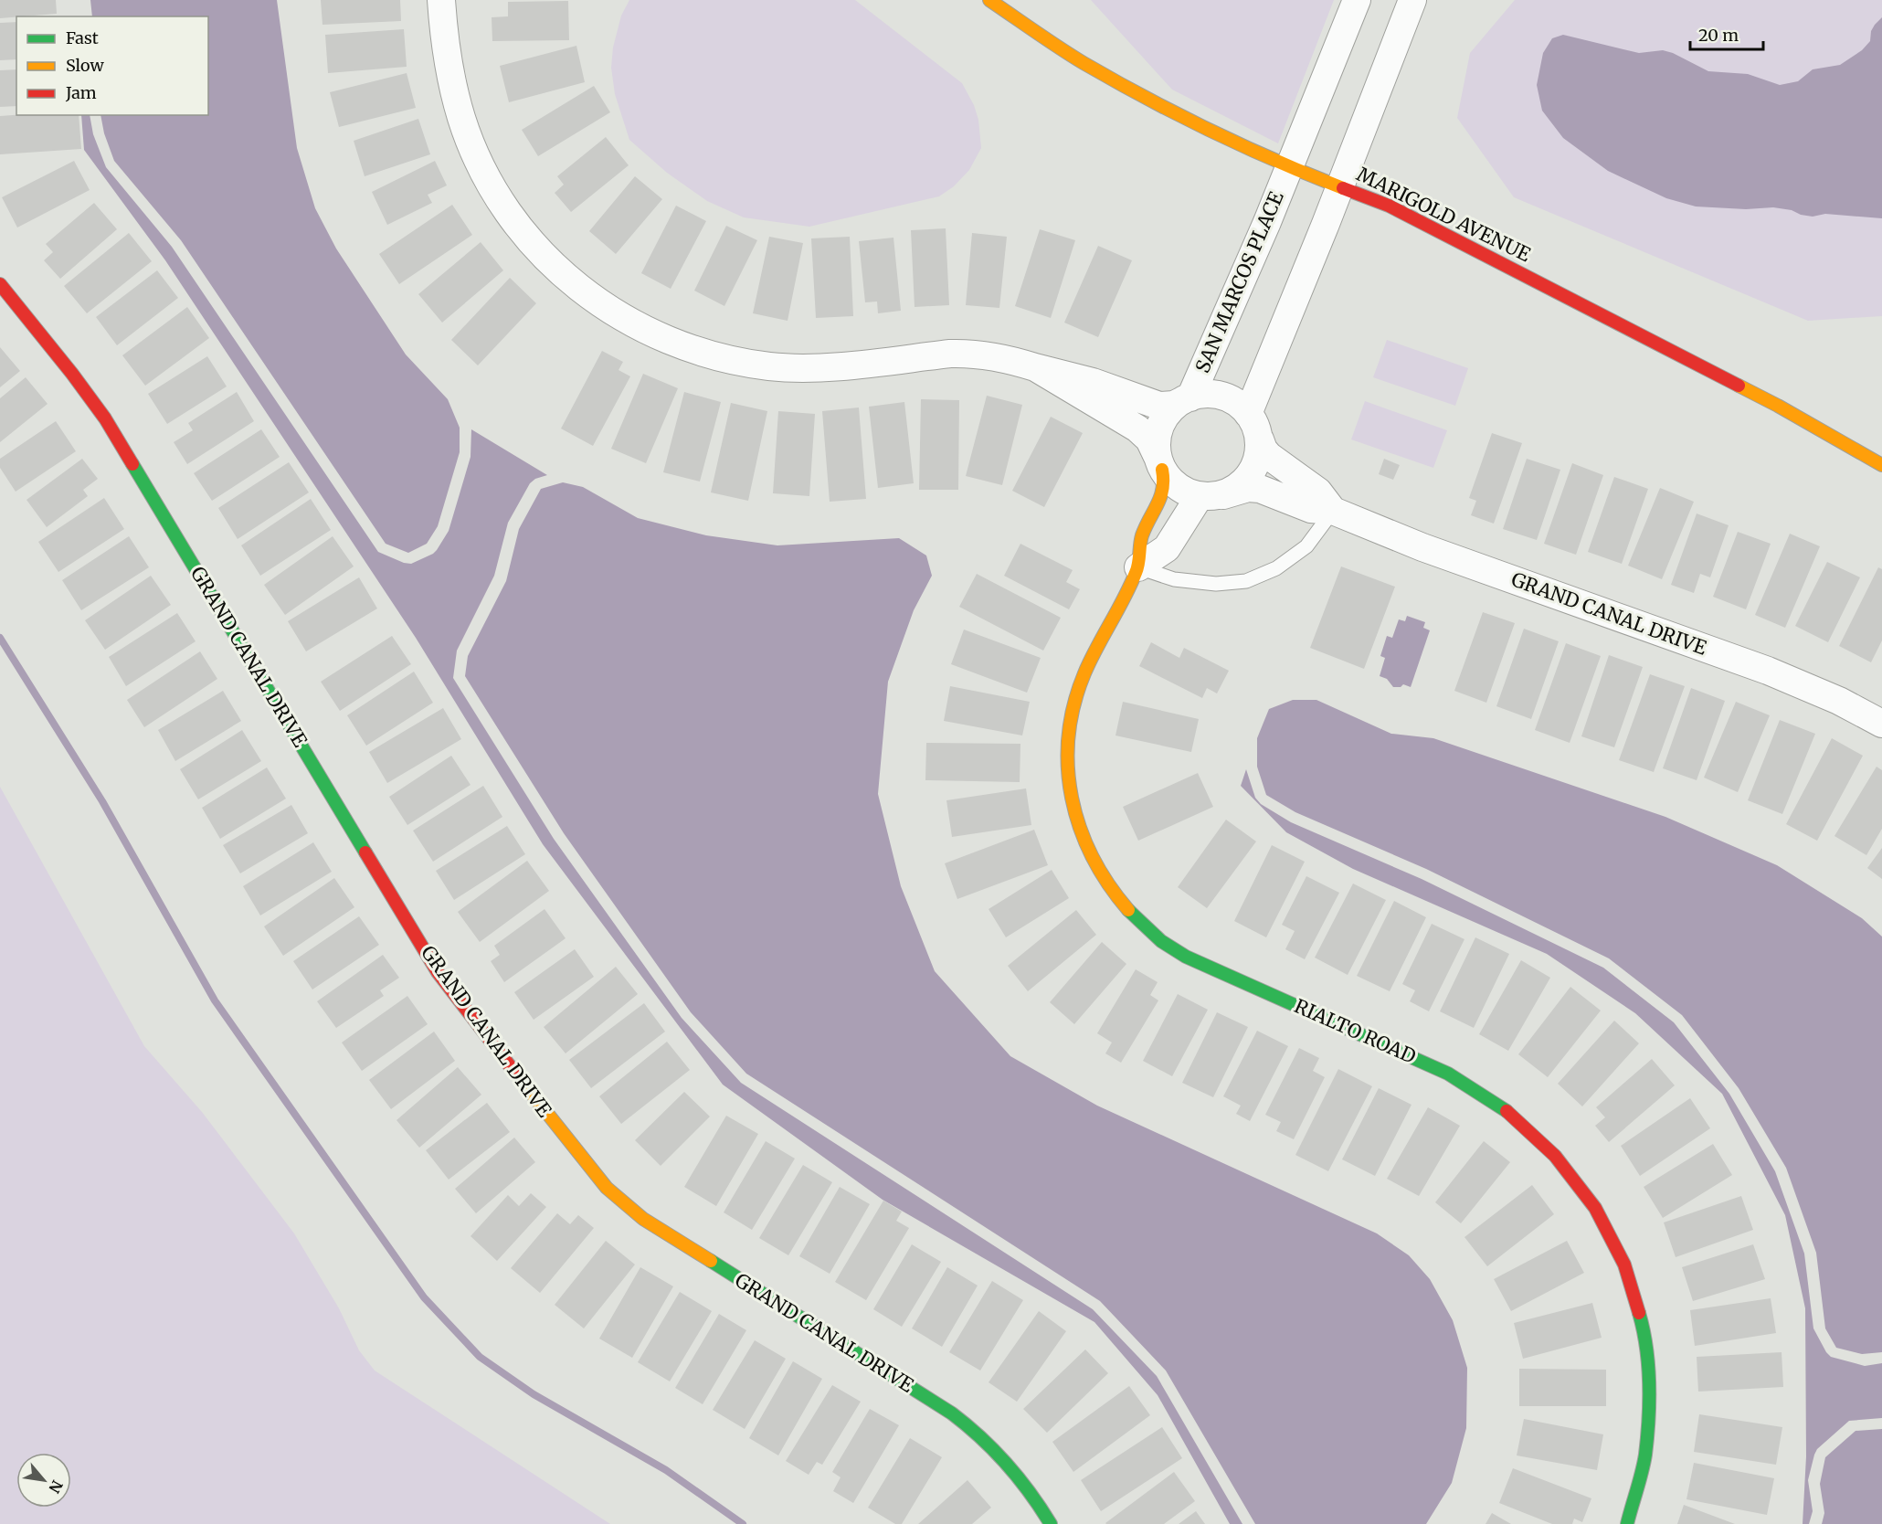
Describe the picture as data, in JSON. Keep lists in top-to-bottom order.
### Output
{
  "streets": {
    "street": [
      "MARIGOLD AVENUE",
      "SAN MARCOS PLACE",
      "GRAND CANAL DRIVE",
      "RIALTO ROAD"
    ]
  },
  "crossings": [
    ["MARIGOLD AVENUE", "SAN MARCOS PLACE"],
    ["SAN MARCOS PLACE", "GRAND CANAL DRIVE"],
    ["SAN MARCOS PLACE", "RIALTO ROAD"],
    ["GRAND CANAL DRIVE", "RIALTO ROAD"]
  ],
  "legend": ["Fast", "Slow", "Jam"],
  "scale_bar": "20 m",
  "north": "bottom right"
}
